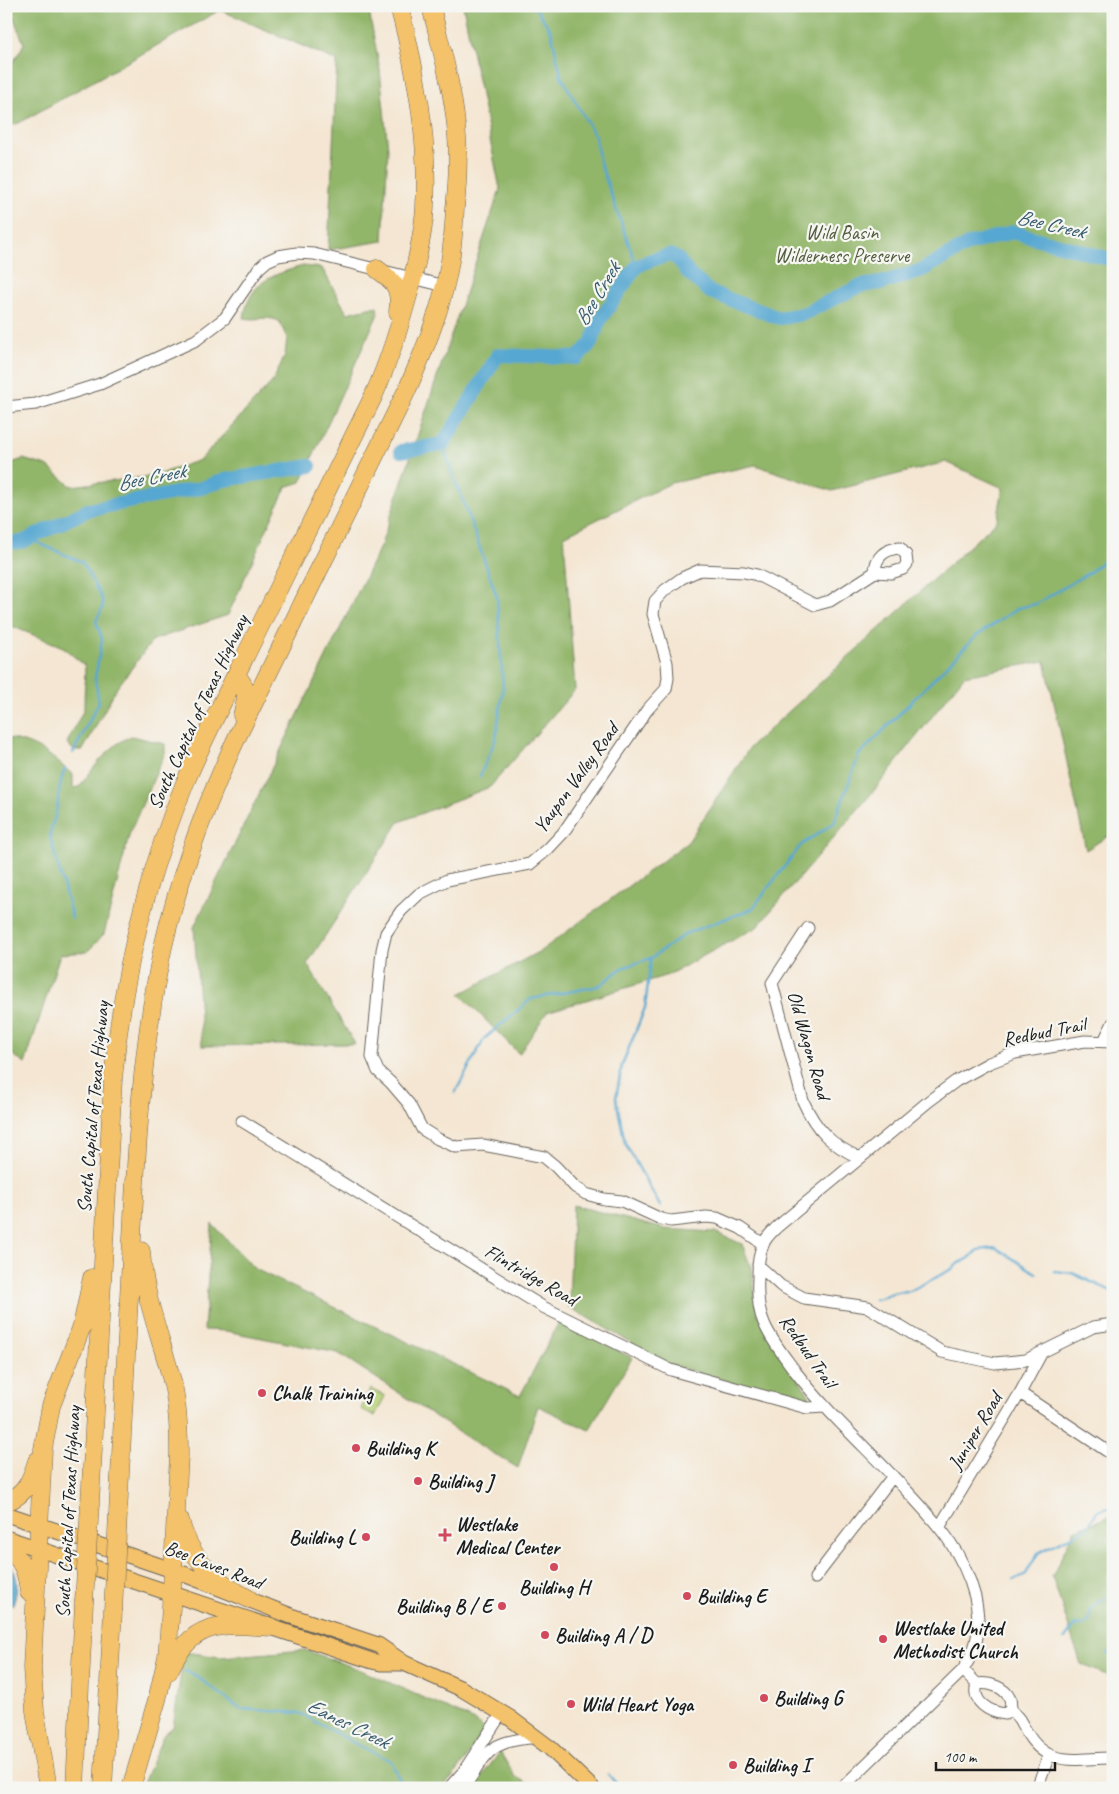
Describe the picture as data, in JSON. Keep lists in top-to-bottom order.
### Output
{
  "streets": {
    "highway": ["South Capital of Texas Highway"],
    "main road": ["Bee Caves Road"],
    "street": [
      "Yaupon Valley Road",
      "Redbud Trail",
      "Old Wagon Road",
      "Flintridge Road",
      "Juniper Road"
    ]
  },
  "crossings": [
    ["Yaupon Valley Road", "Redbud Trail"],
    ["Redbud Trail", "Old Wagon Road"],
    ["Redbud Trail", "Flintridge Road"],
    ["Redbud Trail", "Juniper Road"]
  ],
  "water": ["Bee Creek", "Eanes Creek"],
  "parks": ["Wild Basin Wilderness Preserve"],
  "places": {
    "other": [
      "Chalk Training",
      "Building K",
      "Building J",
      "Building L",
      "Building H",
      "Building E",
      "Building B / E",
      "Building A / D",
      "Westlake United Methodist Church",
      "Building G",
      "Wild Heart Yoga",
      "Building I"
    ],
    "health": ["Westlake Medical Center"]
  },
  "scale_bar": "100 m"
}
